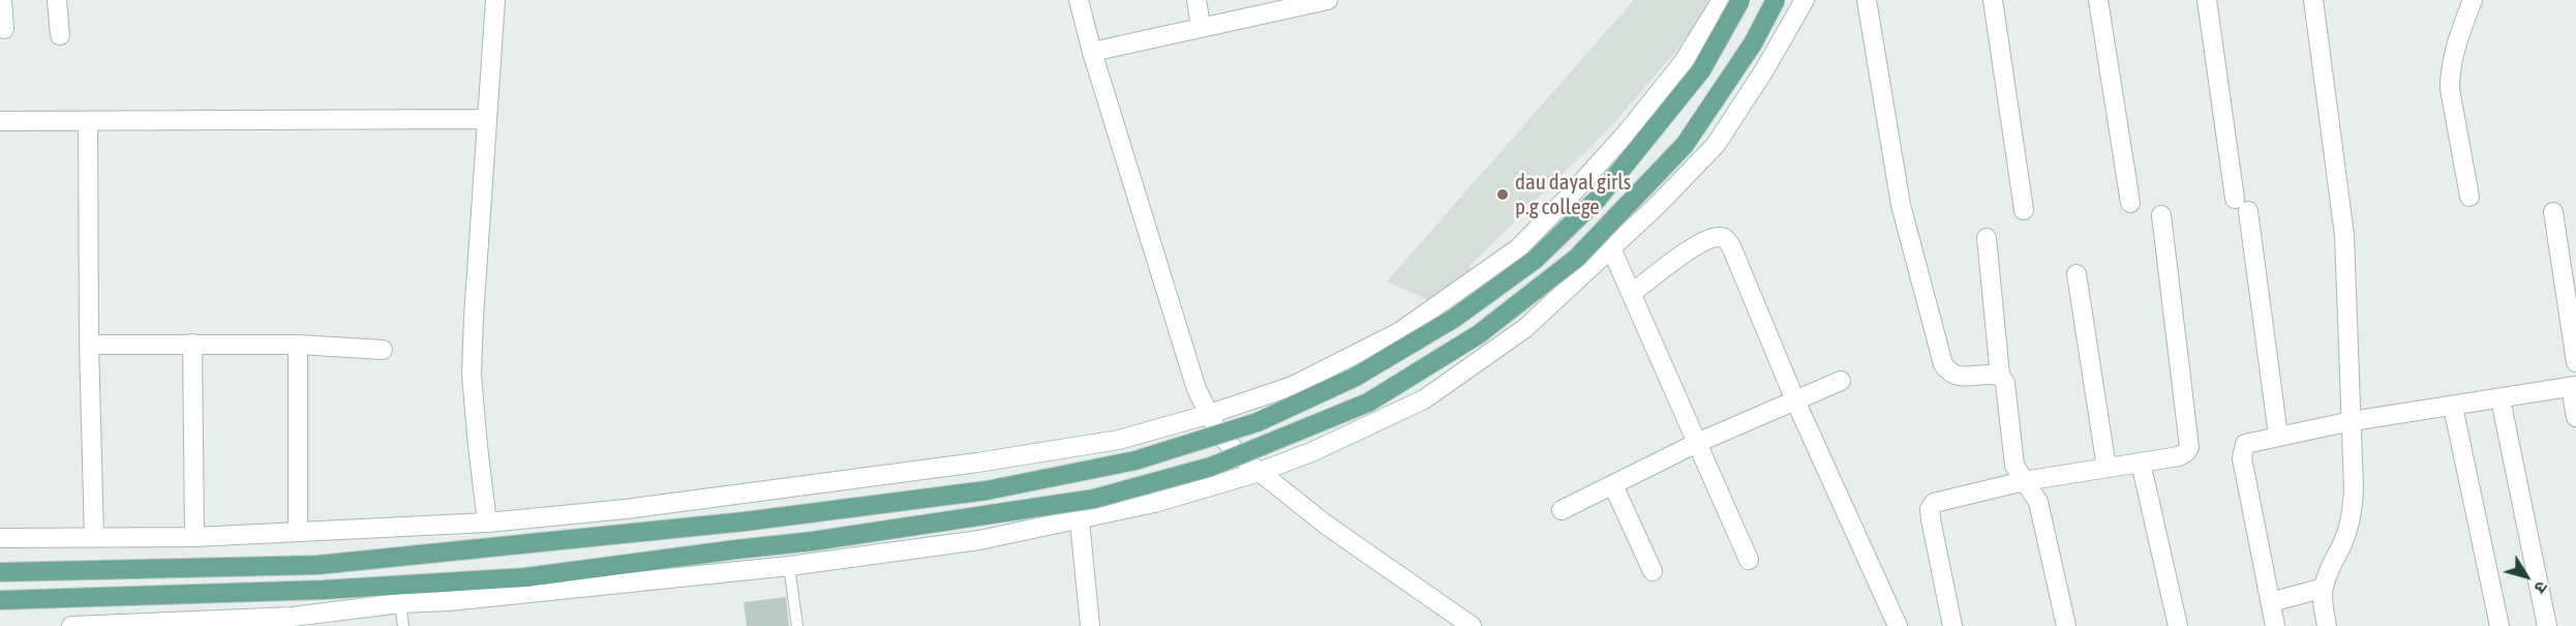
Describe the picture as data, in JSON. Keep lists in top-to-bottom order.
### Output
{
  "places": ["dau dayal girls p.g college"],
  "north": "bottom right"
}
